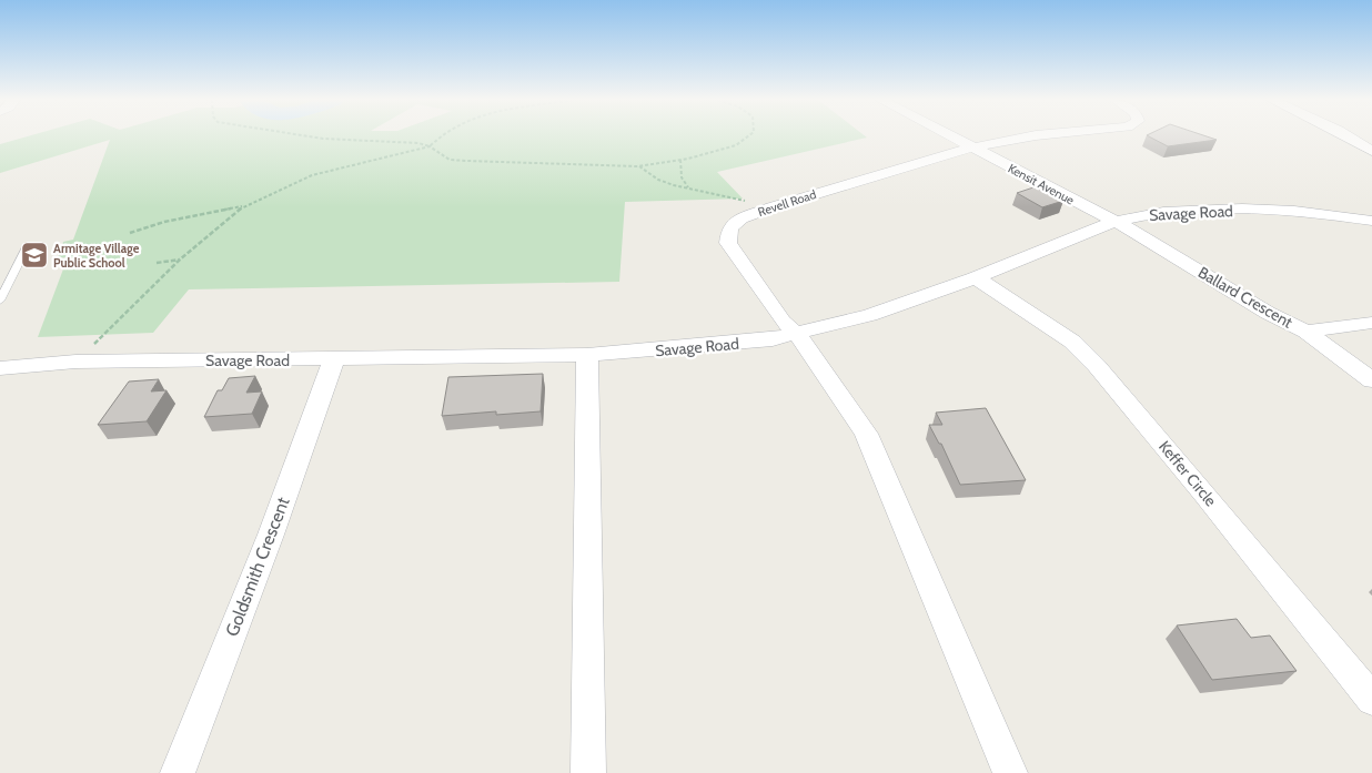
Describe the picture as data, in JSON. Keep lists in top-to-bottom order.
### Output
{
  "streets": {
    "street": [
      "Kensit Avenue",
      "Revell Road",
      "Savage Road",
      "Ballard Crescent",
      "Keffer Circle",
      "Goldsmith Crescent"
    ]
  },
  "crossings": [
    ["Kensit Avenue", "Revell Road"],
    ["Kensit Avenue", "Savage Road"],
    ["Kensit Avenue", "Ballard Crescent"],
    ["Revell Road", "Savage Road"],
    ["Savage Road", "Ballard Crescent"],
    ["Savage Road", "Keffer Circle"],
    ["Savage Road", "Goldsmith Crescent"]
  ],
  "places": {
    "school or university": ["Armitage Village Public School"]
  }
}
